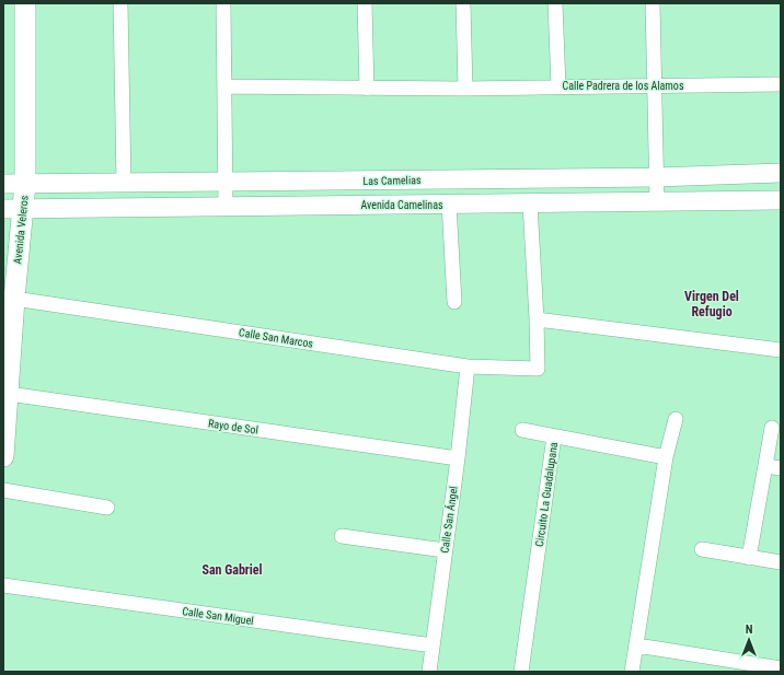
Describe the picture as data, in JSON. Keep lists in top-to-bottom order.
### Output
{
  "streets": {
    "main road": ["Avenida Veleros"],
    "street": [
      "Calle Padrera de los Alamos",
      "Las Camelias",
      "Avenida Camelinas",
      "Calle San Marcos",
      "Rayo de Sol",
      "Circuito La Guadalupana",
      "Calle San Ángel",
      "Calle San Miguel"
    ]
  },
  "crossings": [
    ["Las Camelias", "Avenida Veleros"],
    ["Avenida Camelinas", "Avenida Veleros"],
    ["Avenida Veleros", "Calle San Marcos"],
    ["Avenida Veleros", "Rayo de Sol"],
    ["Calle San Marcos", "Calle San Ángel"],
    ["Rayo de Sol", "Calle San Ángel"],
    ["Calle San Ángel", "Calle San Miguel"]
  ],
  "districts": ["Virgen Del Refugio", "San Gabriel"],
  "north": "top"
}
